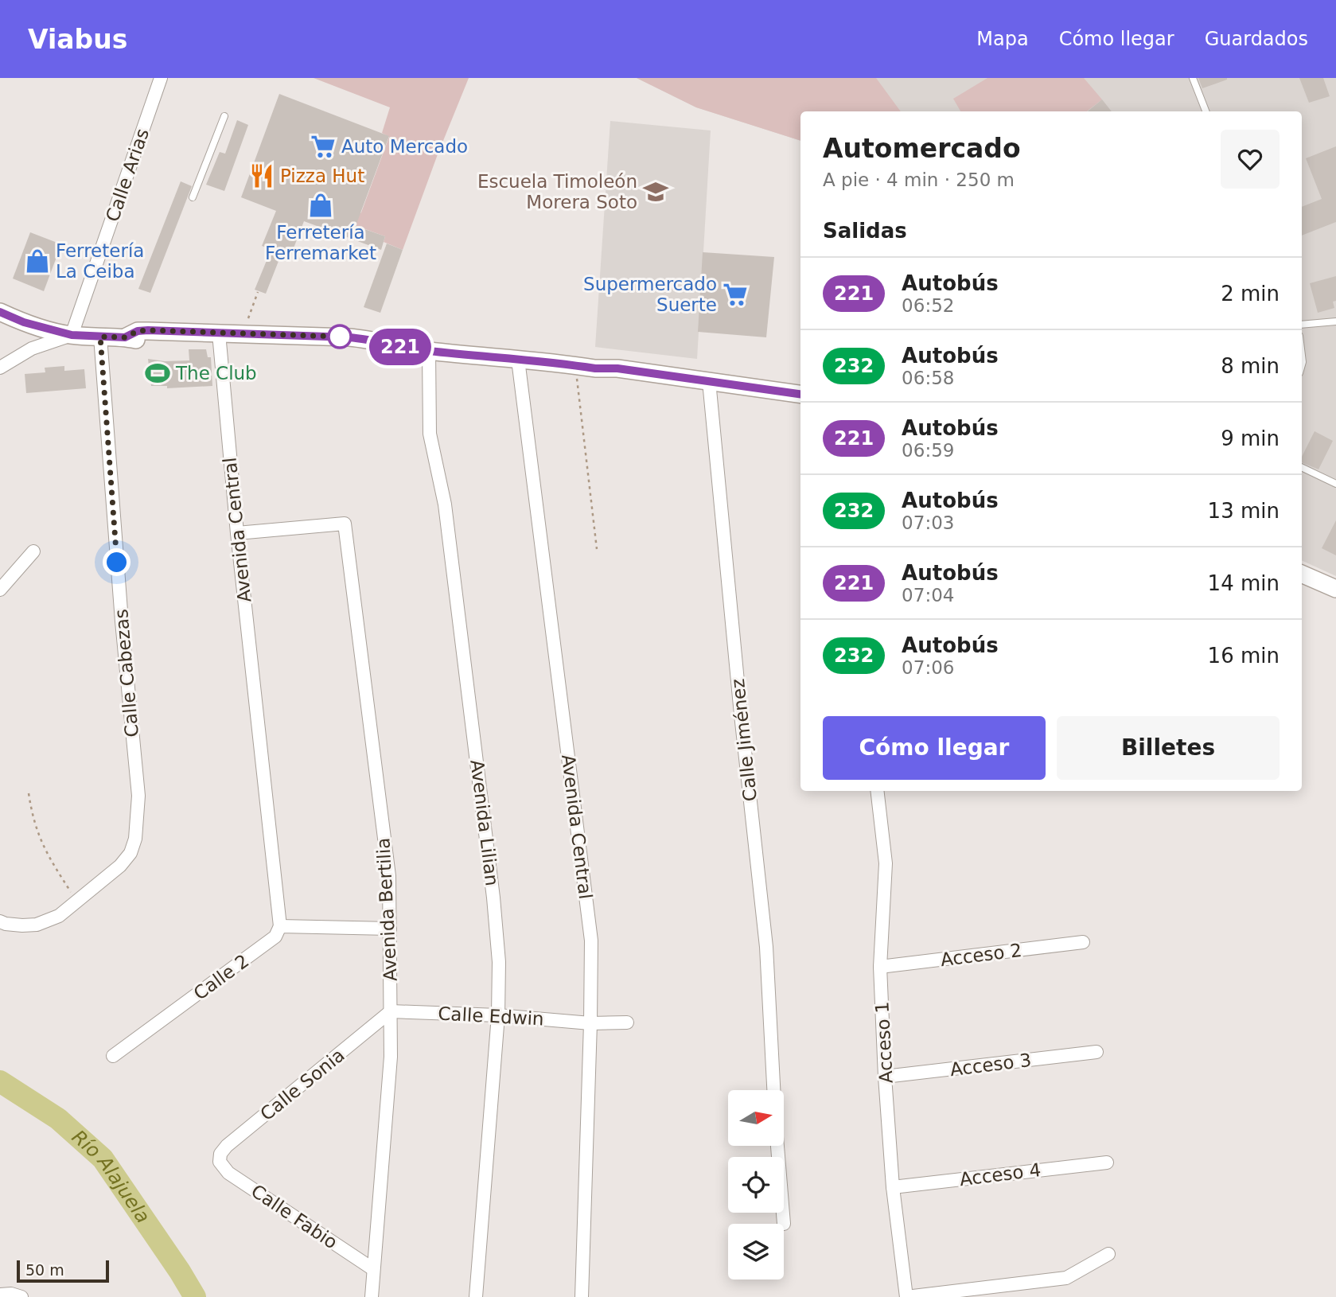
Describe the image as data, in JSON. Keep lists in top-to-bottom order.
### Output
{
  "streets": {
    "street": [
      "Calle Arias",
      "Avenida Central",
      "Calle Cabezas",
      "Calle Jiménez",
      "Avenida Lilian",
      "Avenida Bertilia",
      "Acceso 2",
      "Calle 2",
      "Calle Edwin",
      "Acceso 1",
      "Acceso 3",
      "Calle Sonia",
      "Acceso 4",
      "Calle Fabio"
    ]
  },
  "crossings": [
    ["Avenida Central", "Avenida Bertilia"],
    ["Avenida Central", "Calle 2"],
    ["Avenida Central", "Calle Edwin"],
    ["Avenida Lilian", "Calle Edwin"],
    ["Avenida Bertilia", "Calle Edwin"],
    ["Avenida Bertilia", "Calle Sonia"],
    ["Avenida Bertilia", "Calle Fabio"],
    ["Acceso 2", "Acceso 1"],
    ["Calle Edwin", "Calle Sonia"],
    ["Acceso 1", "Acceso 3"],
    ["Acceso 1", "Acceso 4"],
    ["Calle Sonia", "Calle Fabio"]
  ],
  "water": ["Río Alajuela"],
  "places": {
    "supermarket": ["Auto Mercado", "Supermercado Suerte"],
    "restaurant": ["Pizza Hut"],
    "school or university": ["Escuela Timoleón Morera Soto"],
    "shop": ["Ferretería Ferremarket", "Ferretería La Ceiba"],
    "sports": ["The Club"]
  },
  "lines": ["bus line 221"],
  "scale_bar": "50 m",
  "north": "right",
  "page": {
    "header": "Viabus",
    "nav": ["Mapa", "Cómo llegar", "Guardados"],
    "on_map": "221",
    "heading": [
      ["Automercado", "A pie · 4 min · 250 m"],
      "Salidas"
    ],
    "list": [
      {
        "mark": "221",
        "name": "Autobús",
        "note": "06:52",
        "value": "2 min"
      },
      {
        "mark": "232",
        "name": "Autobús",
        "note": "06:58",
        "value": "8 min"
      },
      {
        "mark": "221",
        "name": "Autobús",
        "note": "06:59",
        "value": "9 min"
      },
      {
        "mark": "232",
        "name": "Autobús",
        "note": "07:03",
        "value": "13 min"
      },
      {
        "mark": "221",
        "name": "Autobús",
        "note": "07:04",
        "value": "14 min"
      },
      {
        "mark": "232",
        "name": "Autobús",
        "note": "07:06",
        "value": "16 min"
      }
    ],
    "buttons": ["Cómo llegar", "Billetes"],
    "scale": "50 m"
  }
}
